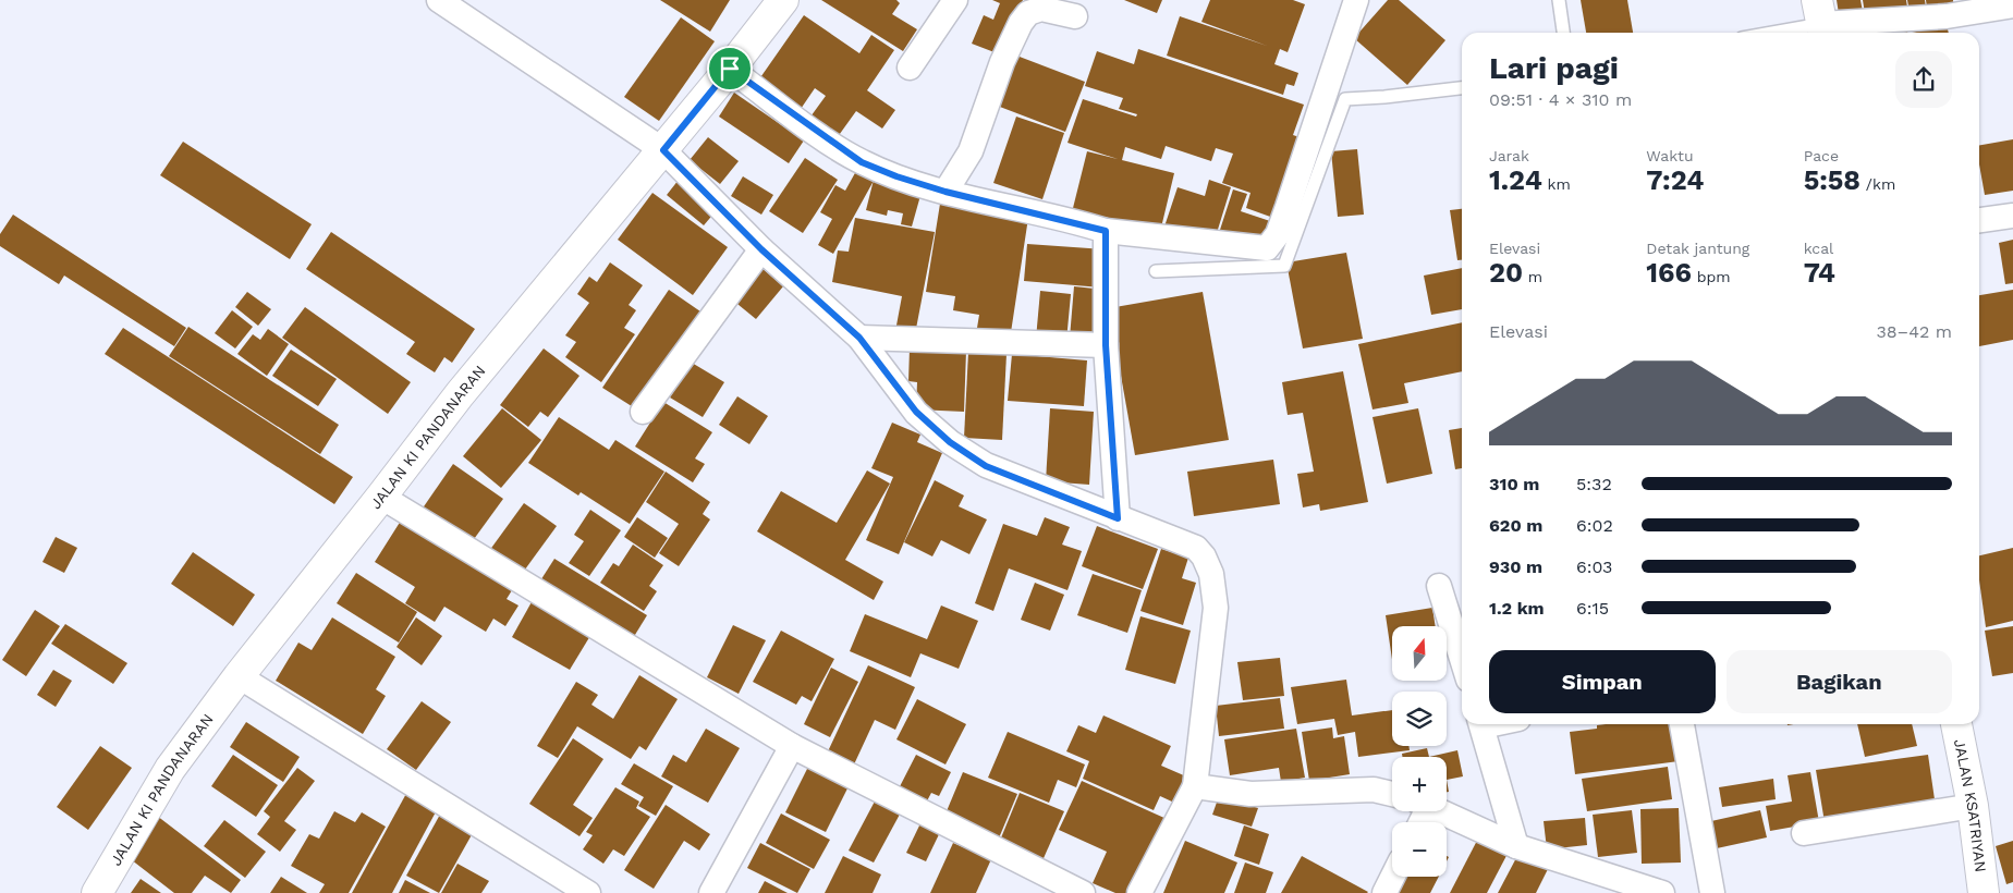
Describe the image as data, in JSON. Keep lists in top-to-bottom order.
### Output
{
  "streets": {
    "main road": ["JALAN KI PANDANARAN", "JALAN KSATRIYAN"]
  },
  "north": "top",
  "page": {
    "heading": ["Lari pagi", "09:51 · 4 × 310 m"],
    "stats": [
      ["Jarak", "1.24 km"],
      ["Waktu", "7:24"],
      ["Pace", "5:58 /km"],
      ["Elevasi", "20 m"],
      ["Detak jantung", "166 bpm"],
      ["kcal", "74"]
    ],
    "chart": ["Elevasi", "38–42 m"],
    "list": [
      {
        "name": "310 m",
        "note": "5:32"
      },
      {
        "name": "620 m",
        "note": "6:02"
      },
      {
        "name": "930 m",
        "note": "6:03"
      },
      {
        "name": "1.2 km",
        "note": "6:15"
      }
    ],
    "map_buttons": ["+", "−"],
    "buttons": ["Simpan", "Bagikan"]
  }
}
